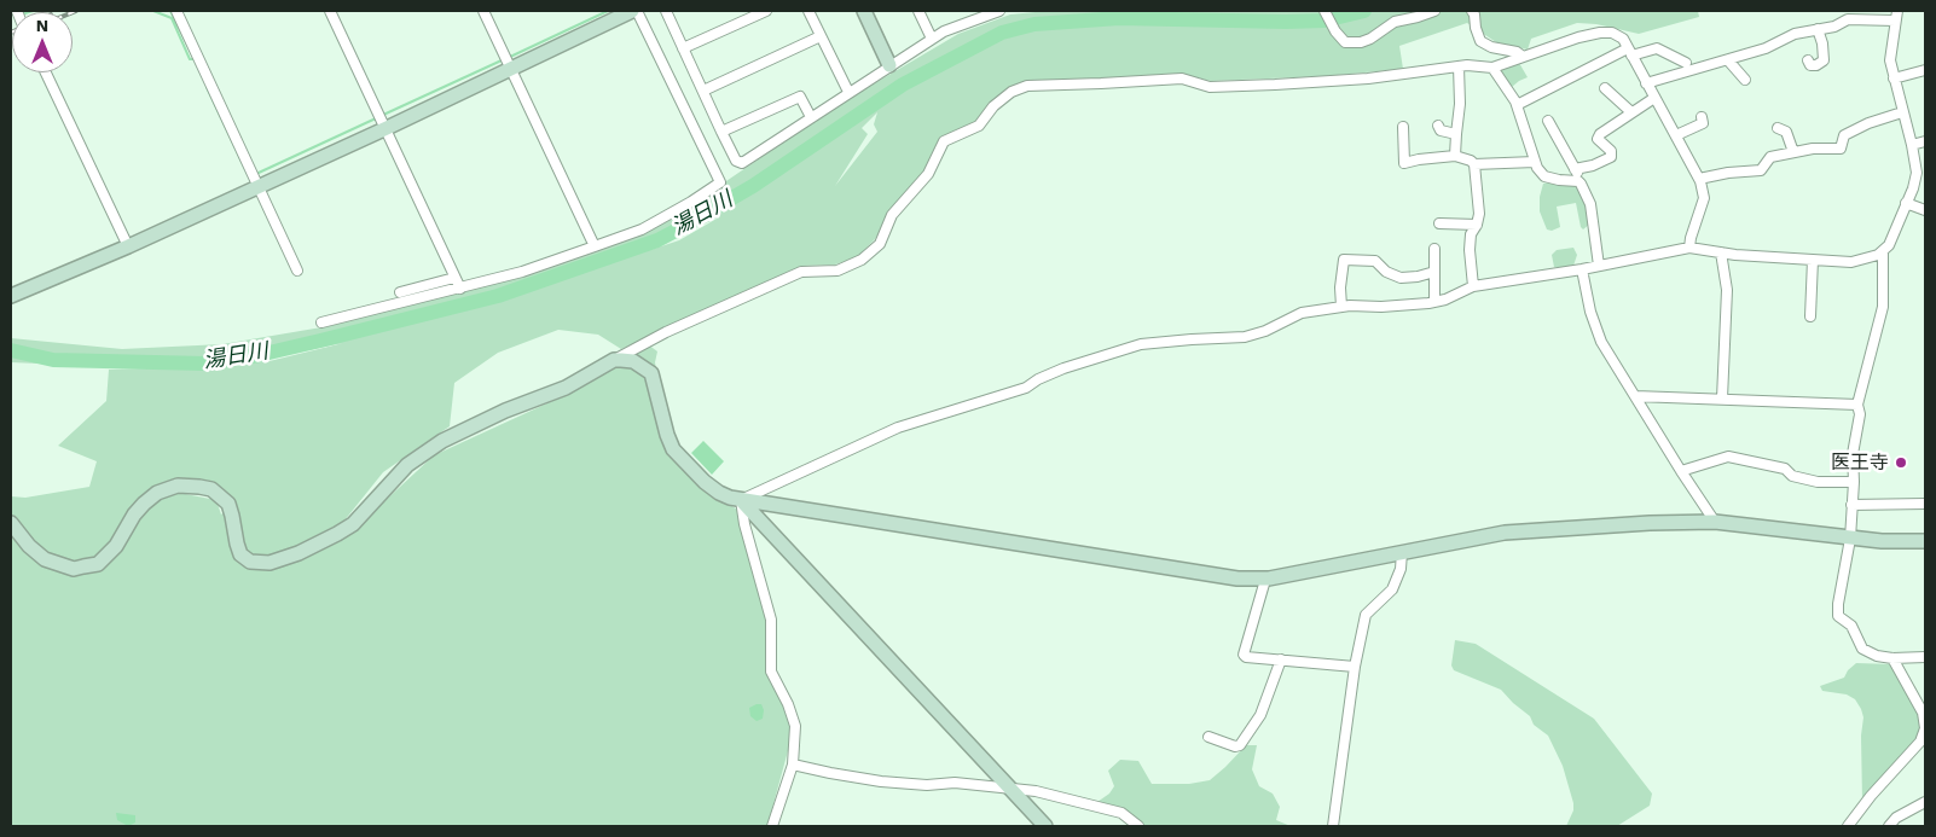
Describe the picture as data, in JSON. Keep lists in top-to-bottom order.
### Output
{
  "water": ["湯日川"],
  "places": ["医王寺"],
  "north": "top"
}
